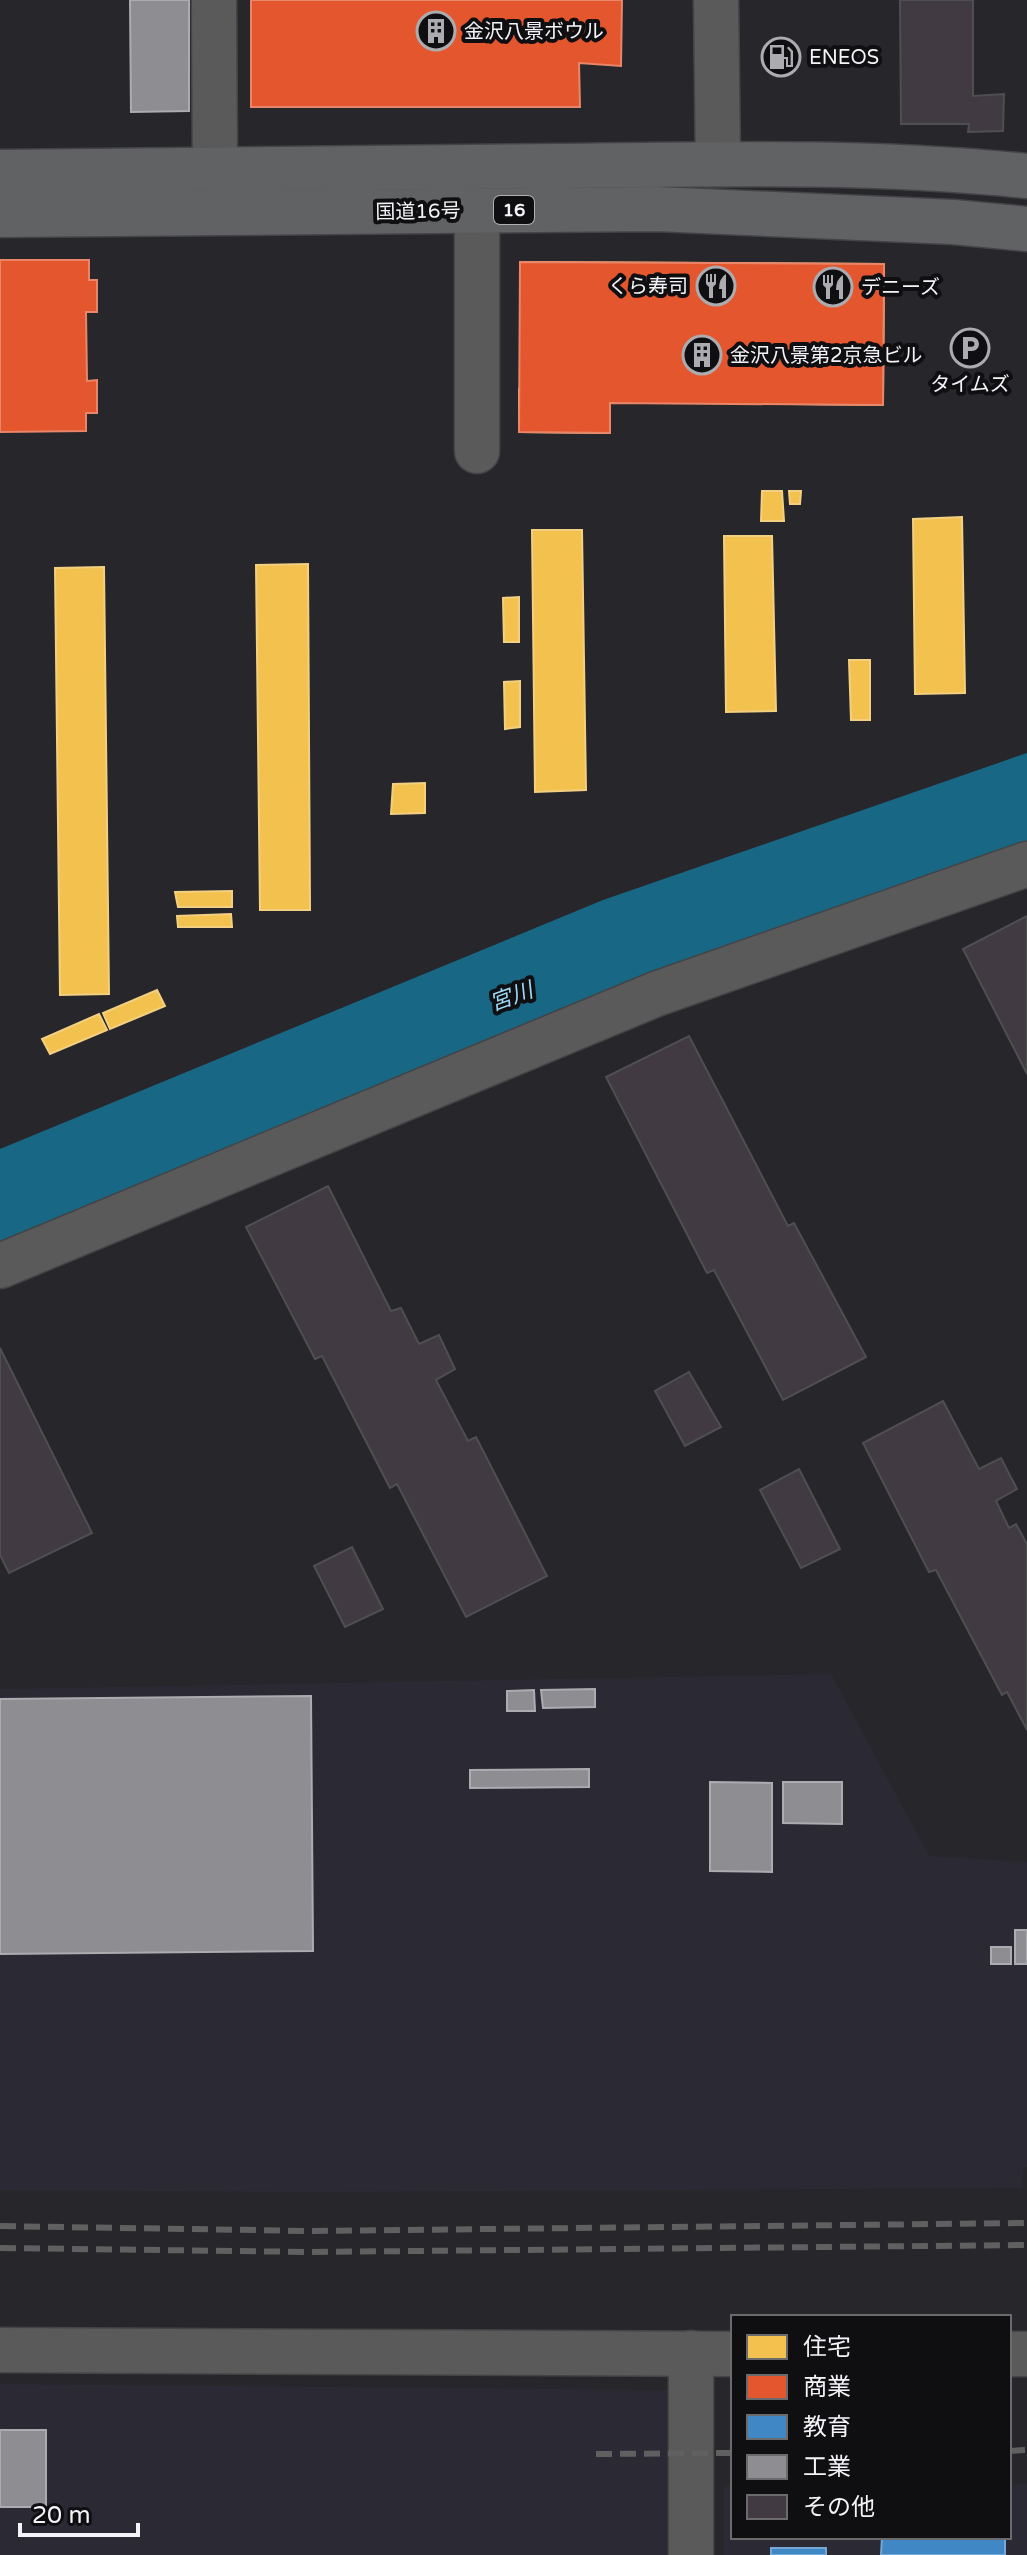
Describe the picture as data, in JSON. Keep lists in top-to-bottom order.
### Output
{
  "streets": {
    "highway": ["16", "国道16号"]
  },
  "water": ["宮川"],
  "places": {
    "building": ["金沢八景ボウル", "金沢八景第2京急ビル"],
    "fuel station": ["ENEOS"],
    "restaurant": ["くら寿司", "デニーズ"],
    "parking": ["タイムズ"]
  },
  "legend": [
    "住宅",
    "商業",
    "教育",
    "工業",
    "その他"
  ],
  "scale_bar": "20 m"
}
